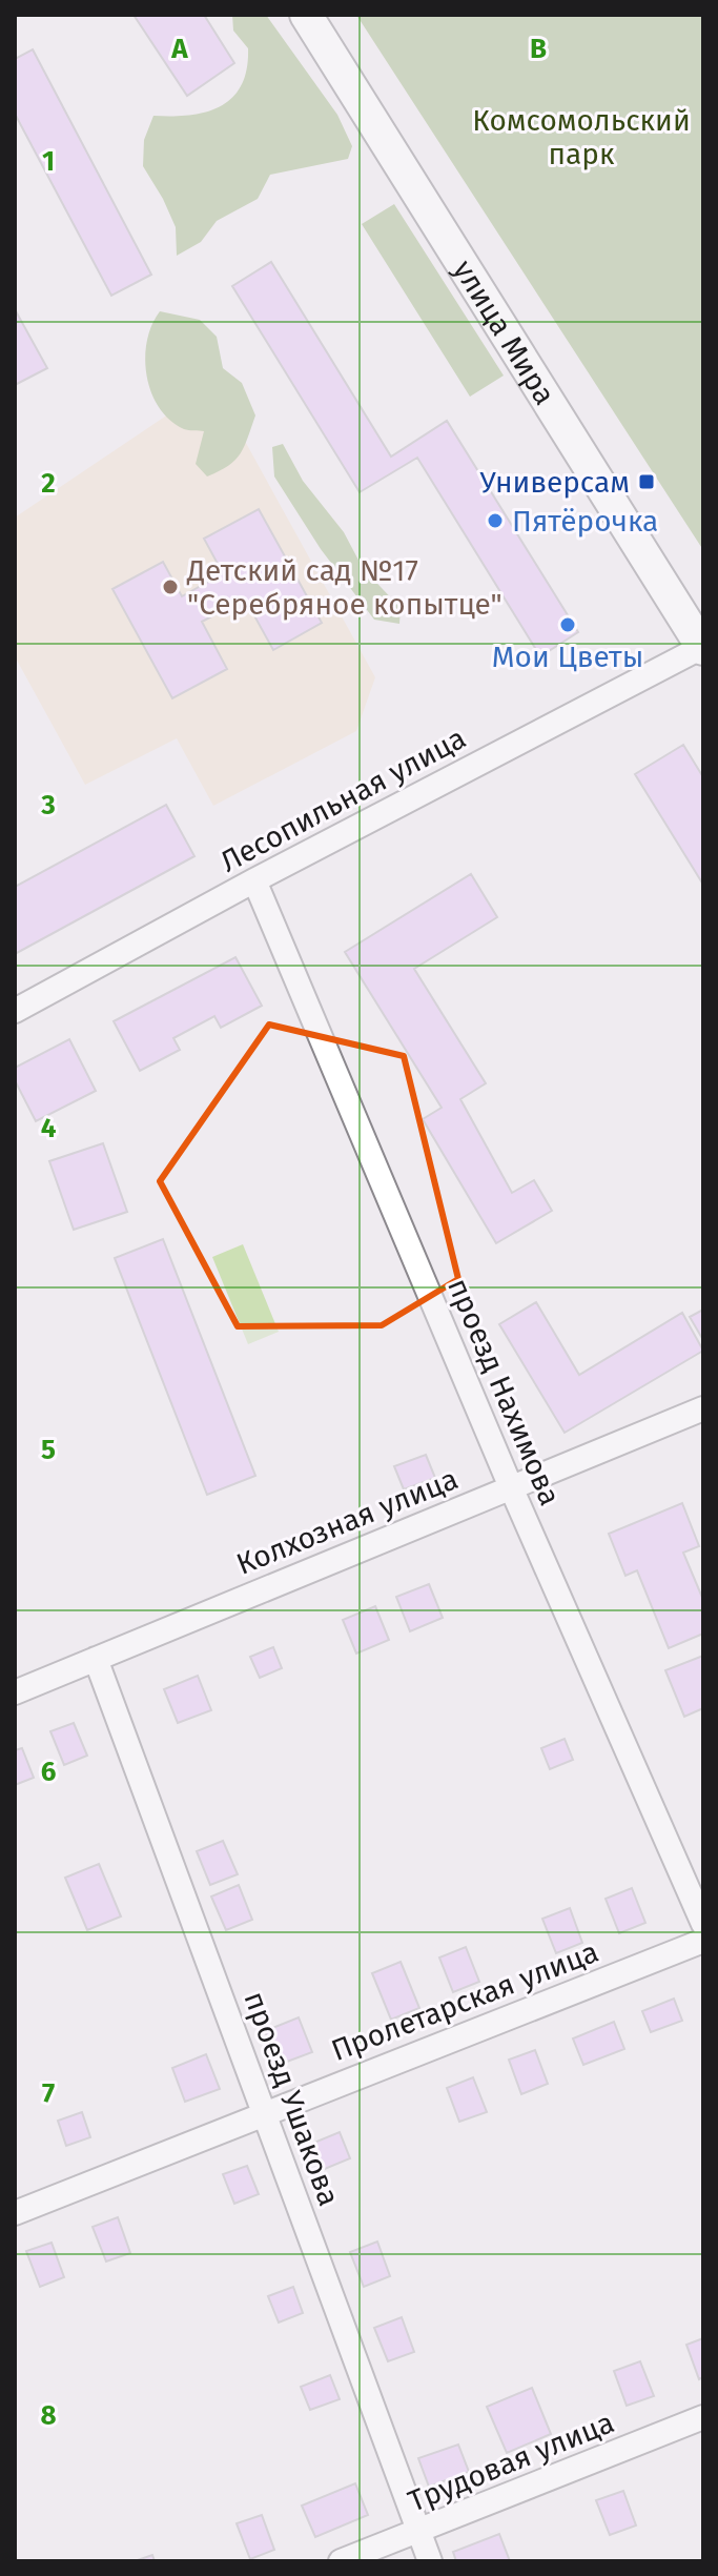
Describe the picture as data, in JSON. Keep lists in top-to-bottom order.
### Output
{
  "streets": {
    "main road": ["улица Мира"],
    "street": [
      "Лесопильная улица",
      "проезд Нахимова",
      "Колхозная улица",
      "Пролетарская улица",
      "проезд Ушакова",
      "Трудовая улица"
    ]
  },
  "crossings": [
    ["улица Мира", "Лесопильная улица"],
    ["Лесопильная улица", "проезд Нахимова"],
    ["проезд Нахимова", "Колхозная улица"],
    ["Колхозная улица", "проезд Ушакова"],
    ["Пролетарская улица", "проезд Ушакова"],
    ["проезд Ушакова", "Трудовая улица"]
  ],
  "parks": ["Комсомольский парк"],
  "places": {
    "transit": ["Универсам"],
    "other": ["Пятёрочка", "Детский сад №17 \"Серебряное копытце\"", "Мои Цветы"]
  },
  "grid": {
    "columns": ["A", "B"],
    "rows": [
      "1",
      "2",
      "3",
      "4",
      "5",
      "6",
      "7",
      "8"
    ]
  }
}
